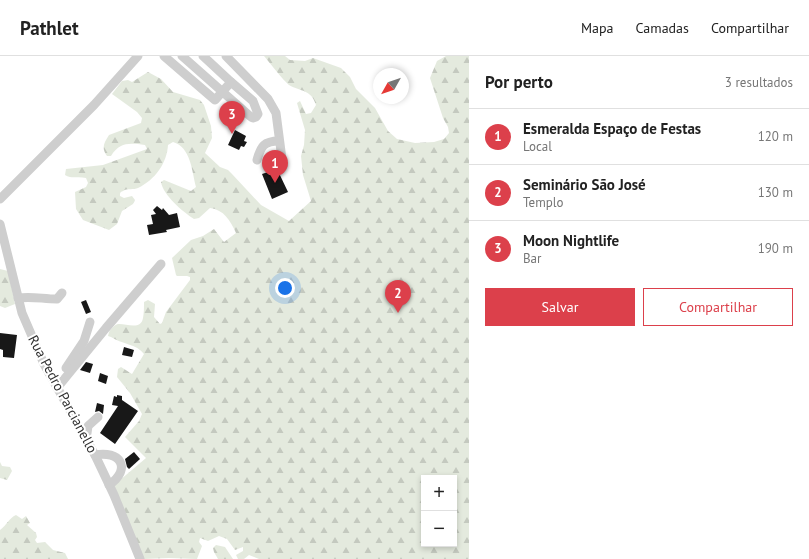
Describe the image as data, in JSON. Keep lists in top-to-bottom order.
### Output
{
  "streets": {
    "street": ["Rua Pedro Parcianello"]
  },
  "north": "bottom left",
  "page": {
    "header": "Pathlet",
    "nav": ["Mapa", "Camadas", "Compartilhar"],
    "heading": ["Por perto", "3 resultados"],
    "pins": ["3", "1", "2"],
    "list": [
      {
        "mark": "1",
        "name": "Esmeralda Espaço de Festas",
        "note": "Local",
        "value": "120 m"
      },
      {
        "mark": "2",
        "name": "Seminário São José",
        "note": "Templo",
        "value": "130 m"
      },
      {
        "mark": "3",
        "name": "Moon Nightlife",
        "note": "Bar",
        "value": "190 m"
      }
    ],
    "buttons": ["Salvar", "Compartilhar"],
    "map_buttons": ["+", "−"]
  }
}
